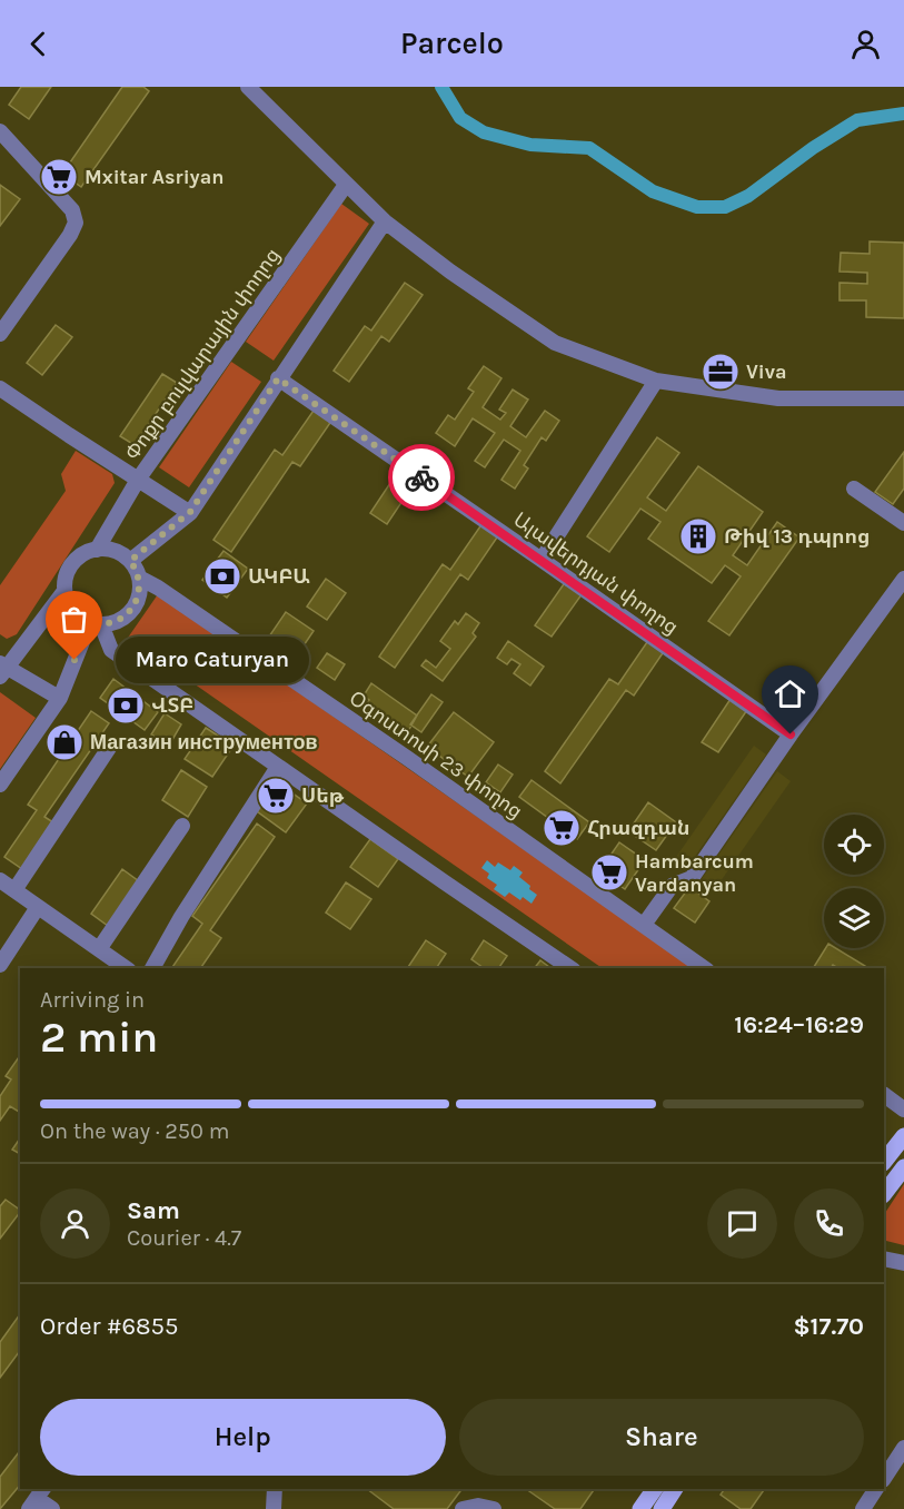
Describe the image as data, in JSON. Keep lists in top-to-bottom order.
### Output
{
  "streets": {
    "street": ["Փոքր բուլվարային փողոց", "Ալավերդյան փողոց", "Օգոստոսի 23 փողոց"]
  },
  "crossings": [
    ["Փոքր բուլվարային փողոց", "Օգոստոսի 23 փողոց"]
  ],
  "places": {
    "supermarket": [
      "Mxitar Asriyan",
      "Սեթ",
      "Հրազդան",
      "Hambarcum Vardanyan"
    ],
    "office": ["Viva"],
    "building": ["Թիվ 13 դպրոց"],
    "bank": ["ԱԿԲԱ", "ՎՏԲ"],
    "other": ["Maro Caturyan"],
    "shop": ["Магазин инструментов"]
  },
  "page": {
    "header": "Parcelo",
    "bubble": "Maro Caturyan",
    "heading": ["2 min", "Arriving in", "16:24–16:29"],
    "panel": [
      "Sam",
      "Courier · 4.7",
      "Order #6855",
      "$17.70"
    ],
    "bar": "On the way · 250 m",
    "buttons": ["Help", "Share"]
  }
}
